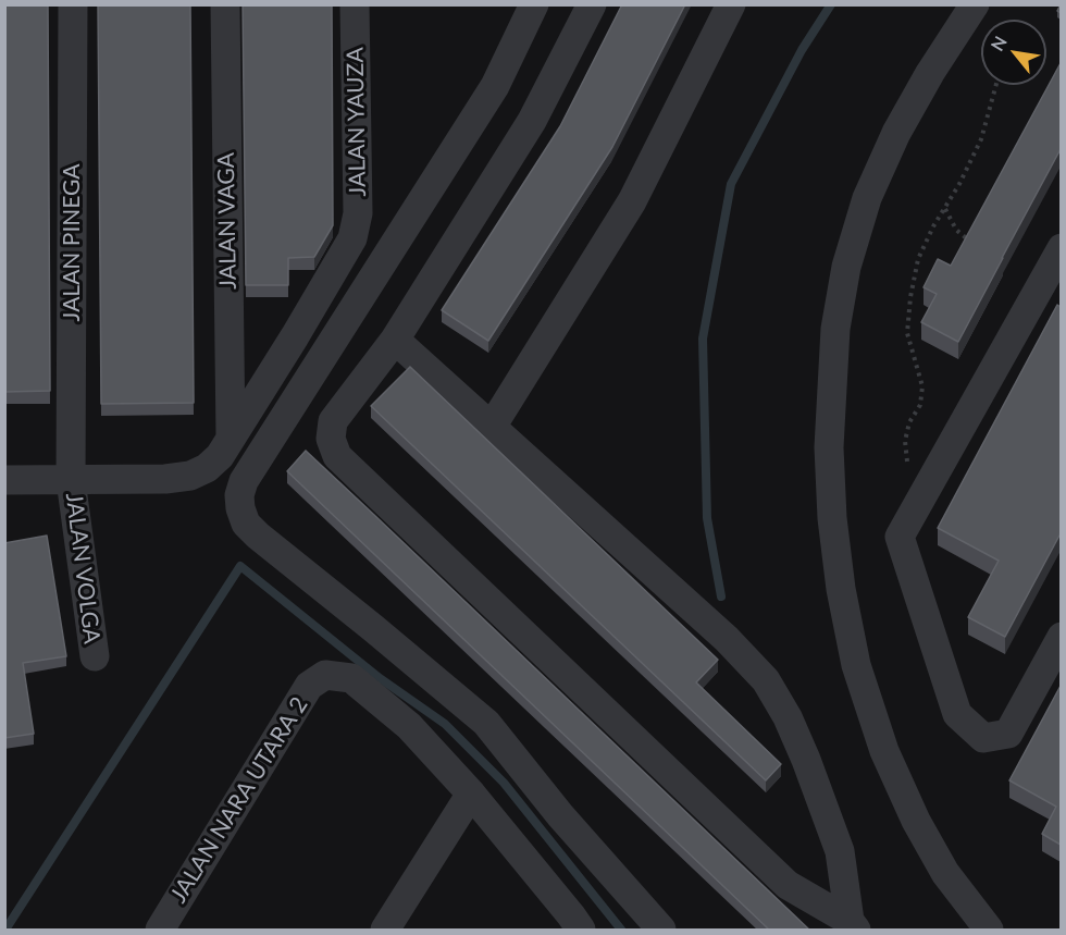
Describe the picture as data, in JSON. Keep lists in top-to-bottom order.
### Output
{
  "streets": {
    "street": [
      "JALAN YAUZA",
      "JALAN VAGA",
      "JALAN PINEGA",
      "JALAN VOLGA",
      "JALAN NARA UTARA 2"
    ]
  },
  "crossings": [
    ["JALAN YAUZA", "JALAN VAGA"],
    ["JALAN PINEGA", "JALAN VOLGA"]
  ],
  "north": "top left"
}
